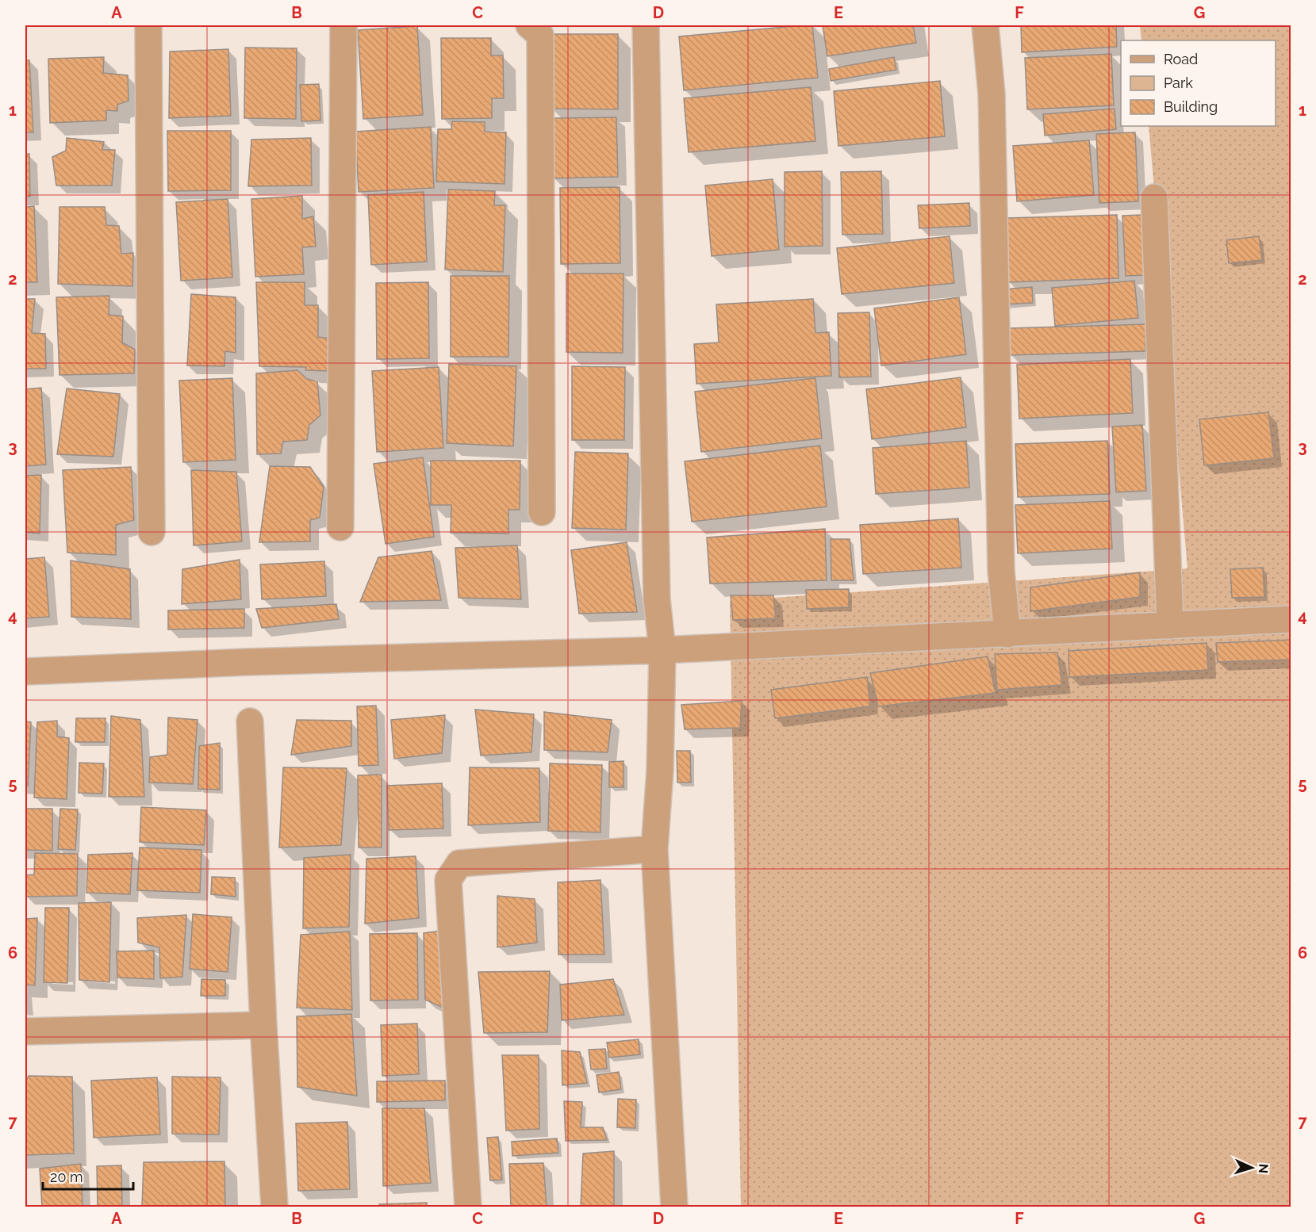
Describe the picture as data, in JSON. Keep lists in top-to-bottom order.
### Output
{
  "legend": ["Road", "Park", "Building"],
  "scale_bar": "20 m",
  "north": "right",
  "grid": {
    "columns": [
      "A",
      "B",
      "C",
      "D",
      "E",
      "F",
      "G"
    ],
    "rows": [
      "1",
      "2",
      "3",
      "4",
      "5",
      "6",
      "7"
    ]
  }
}
